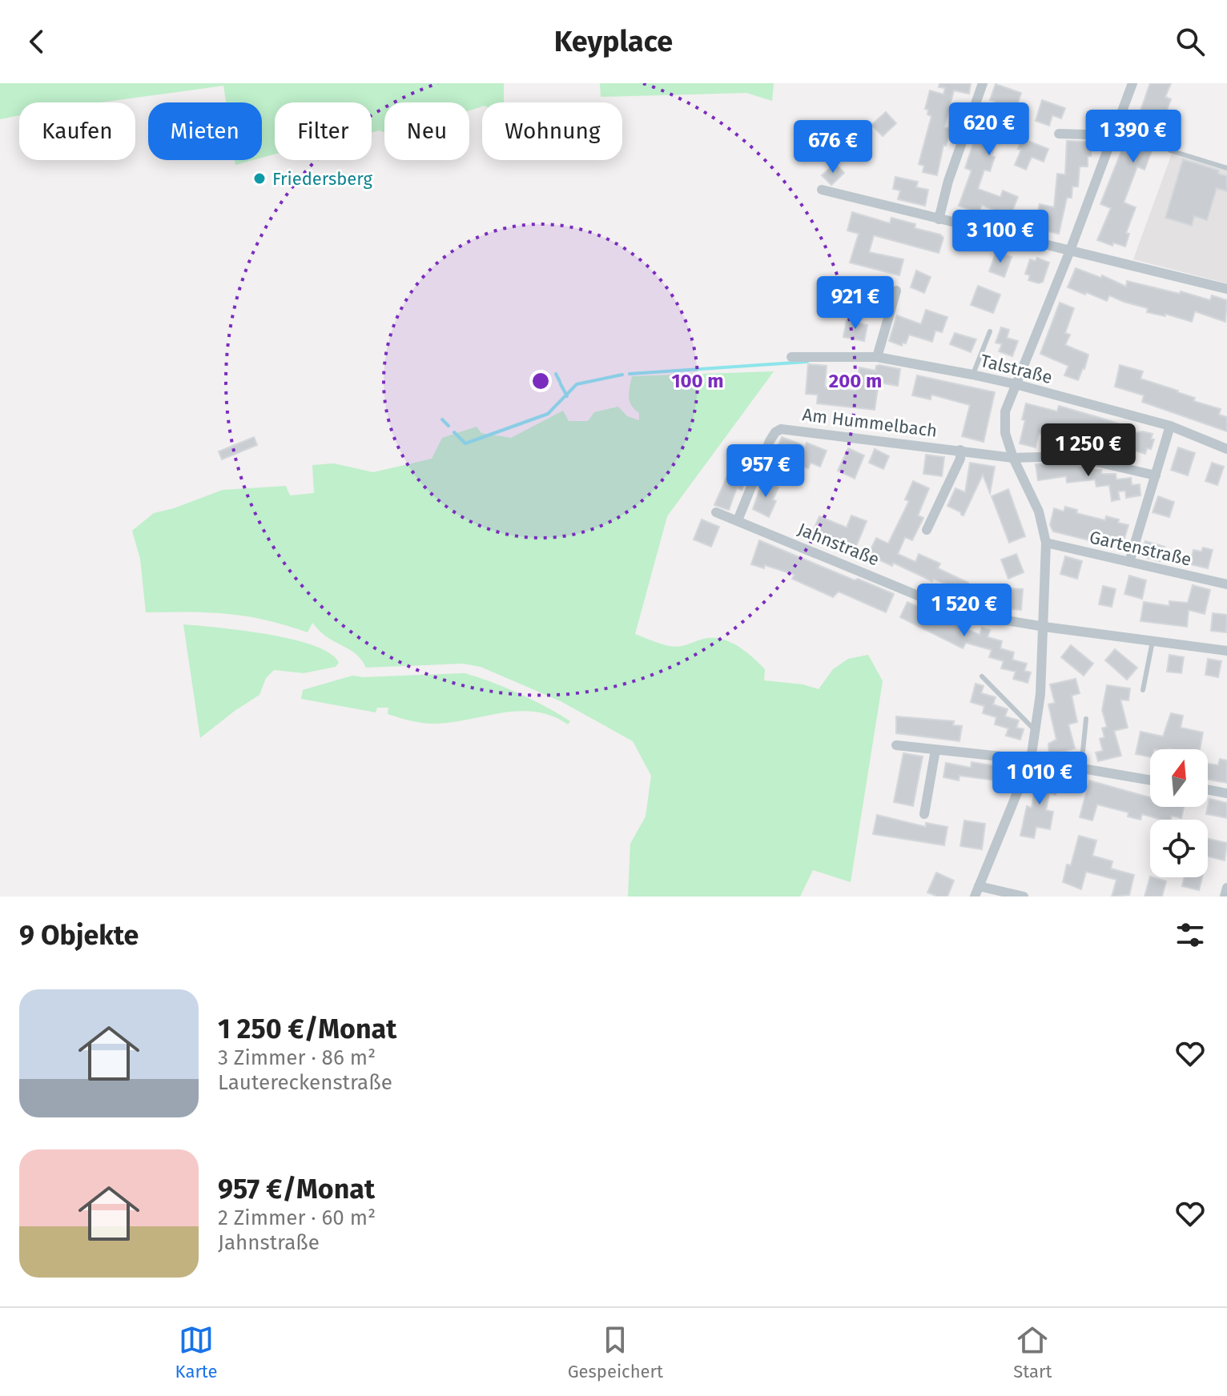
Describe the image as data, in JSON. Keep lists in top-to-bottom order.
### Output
{
  "streets": {
    "street": [
      "Talstraße",
      "Am Hummelbach",
      "Jahnstraße",
      "Gartenstraße"
    ]
  },
  "crossings": [
    ["Am Hummelbach", "Jahnstraße"]
  ],
  "places": ["Friedersberg"],
  "north": "top",
  "page": {
    "header": "Keyplace",
    "price": [
      "620 €",
      "1 390 €",
      "676 €",
      "3 100 €",
      "921 €",
      "1 250 €",
      "957 €",
      "1 520 €",
      "1 010 €"
    ],
    "chip": [
      "Kaufen",
      "Mieten",
      "Filter",
      "Neu",
      "Wohnung"
    ],
    "heading": "9 Objekte",
    "list": [
      {
        "name": "1 250 €/Monat",
        "note": "3 Zimmer · 86 m² · Lautereckenstraße"
      },
      {
        "name": "957 €/Monat",
        "note": "2 Zimmer · 60 m² · Jahnstraße"
      }
    ],
    "tabs": ["Karte", "Gespeichert", "Start"]
  },
  "rings": ["100 m", "200 m"]
}
